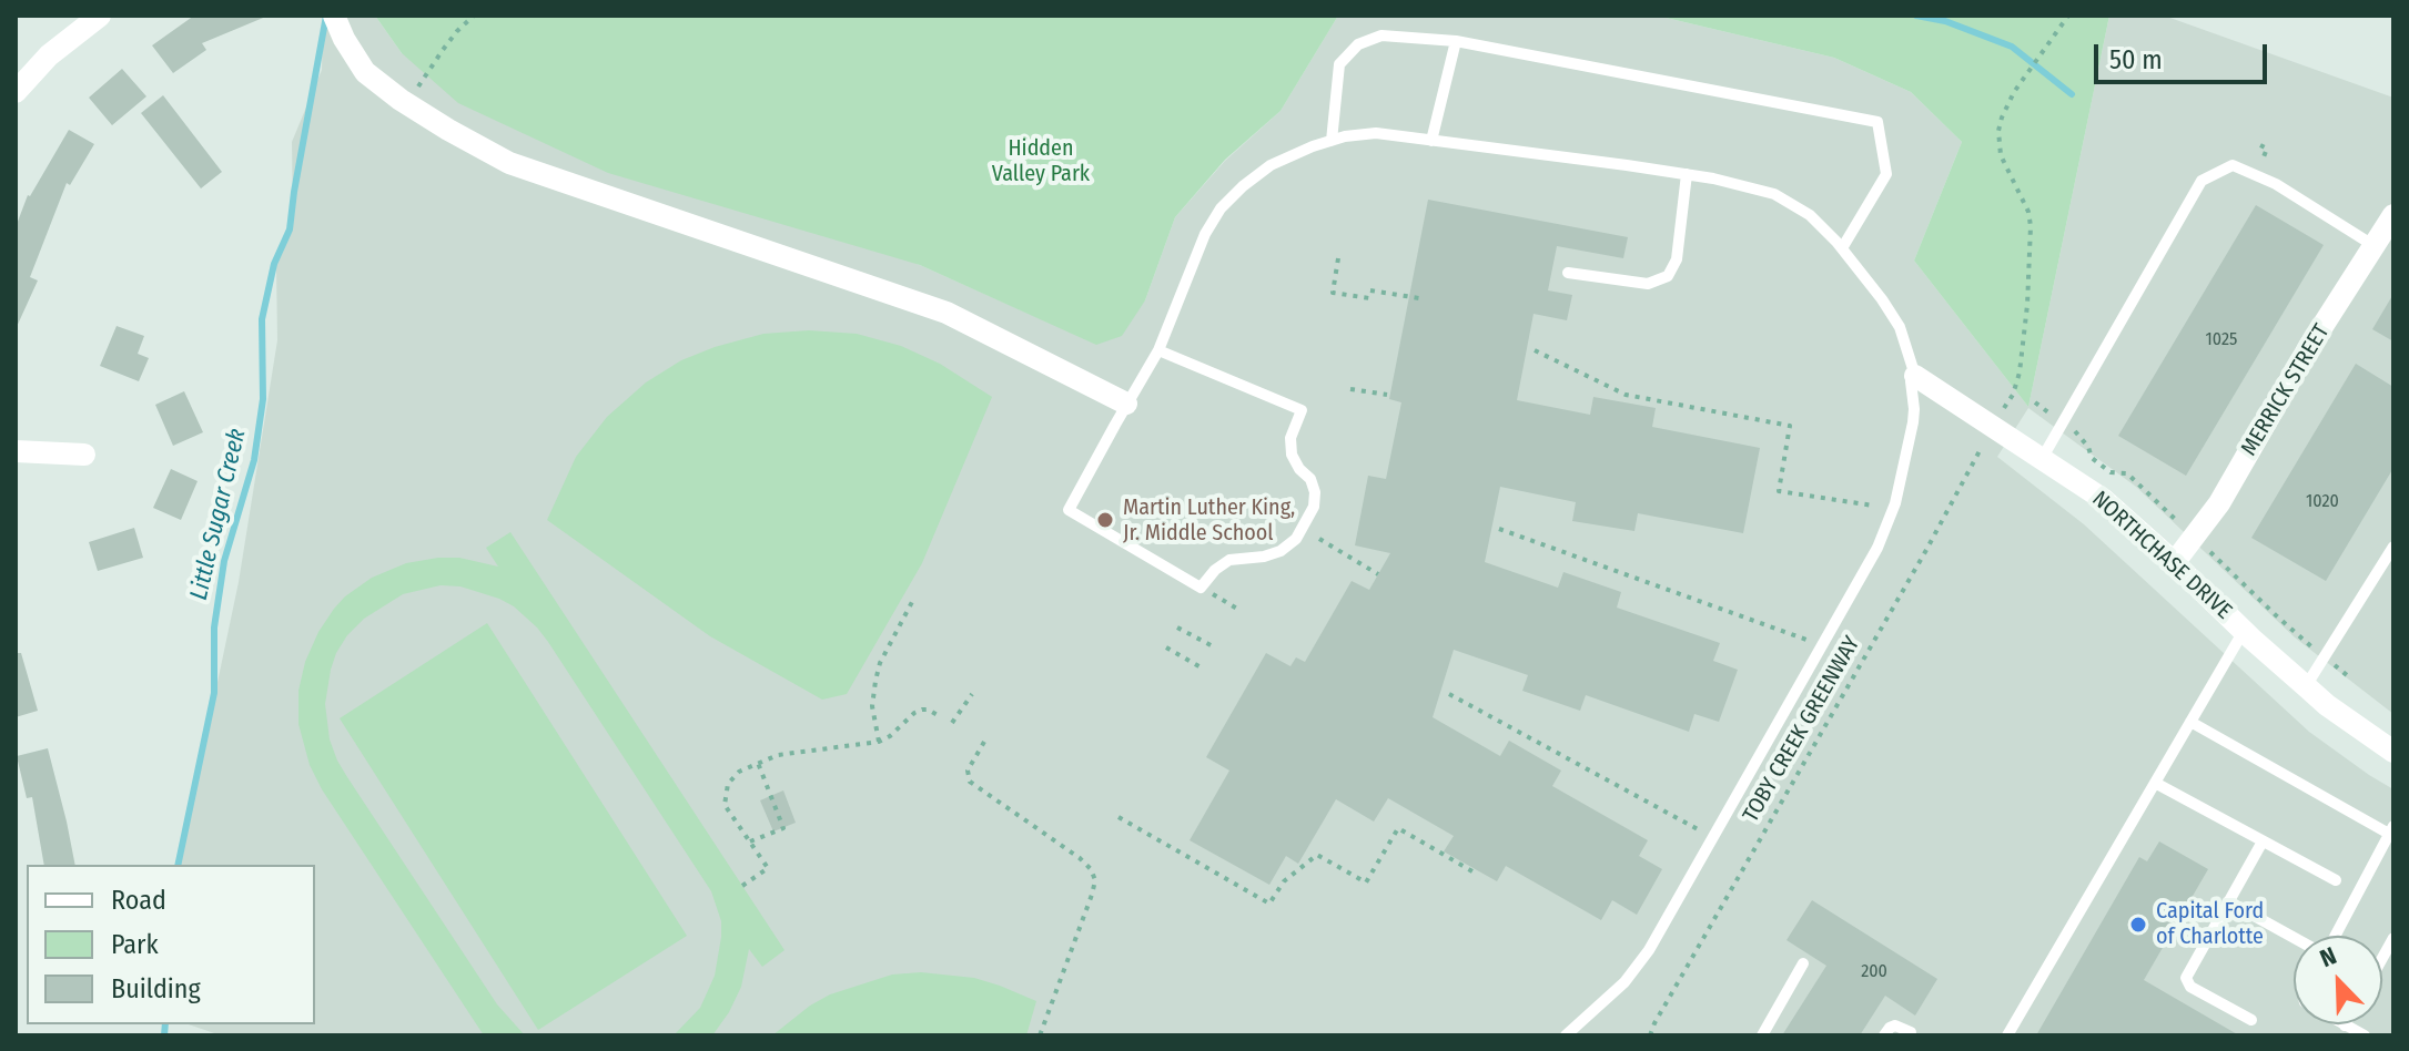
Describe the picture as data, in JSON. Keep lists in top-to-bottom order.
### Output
{
  "streets": {
    "street": ["MERRICK STREET", "NORTHCHASE DRIVE"],
    "path": ["TOBY CREEK GREENWAY"]
  },
  "crossings": [
    ["MERRICK STREET", "NORTHCHASE DRIVE"]
  ],
  "water": ["Little Sugar Creek"],
  "parks": ["Hidden Valley Park"],
  "places": ["Martin Luther King, Jr. Middle School", "Capital Ford of Charlotte"],
  "house_numbers": ["1025", "1020", "200"],
  "legend": ["Road", "Park", "Building"],
  "scale_bar": "50 m",
  "north": "top left"
}
